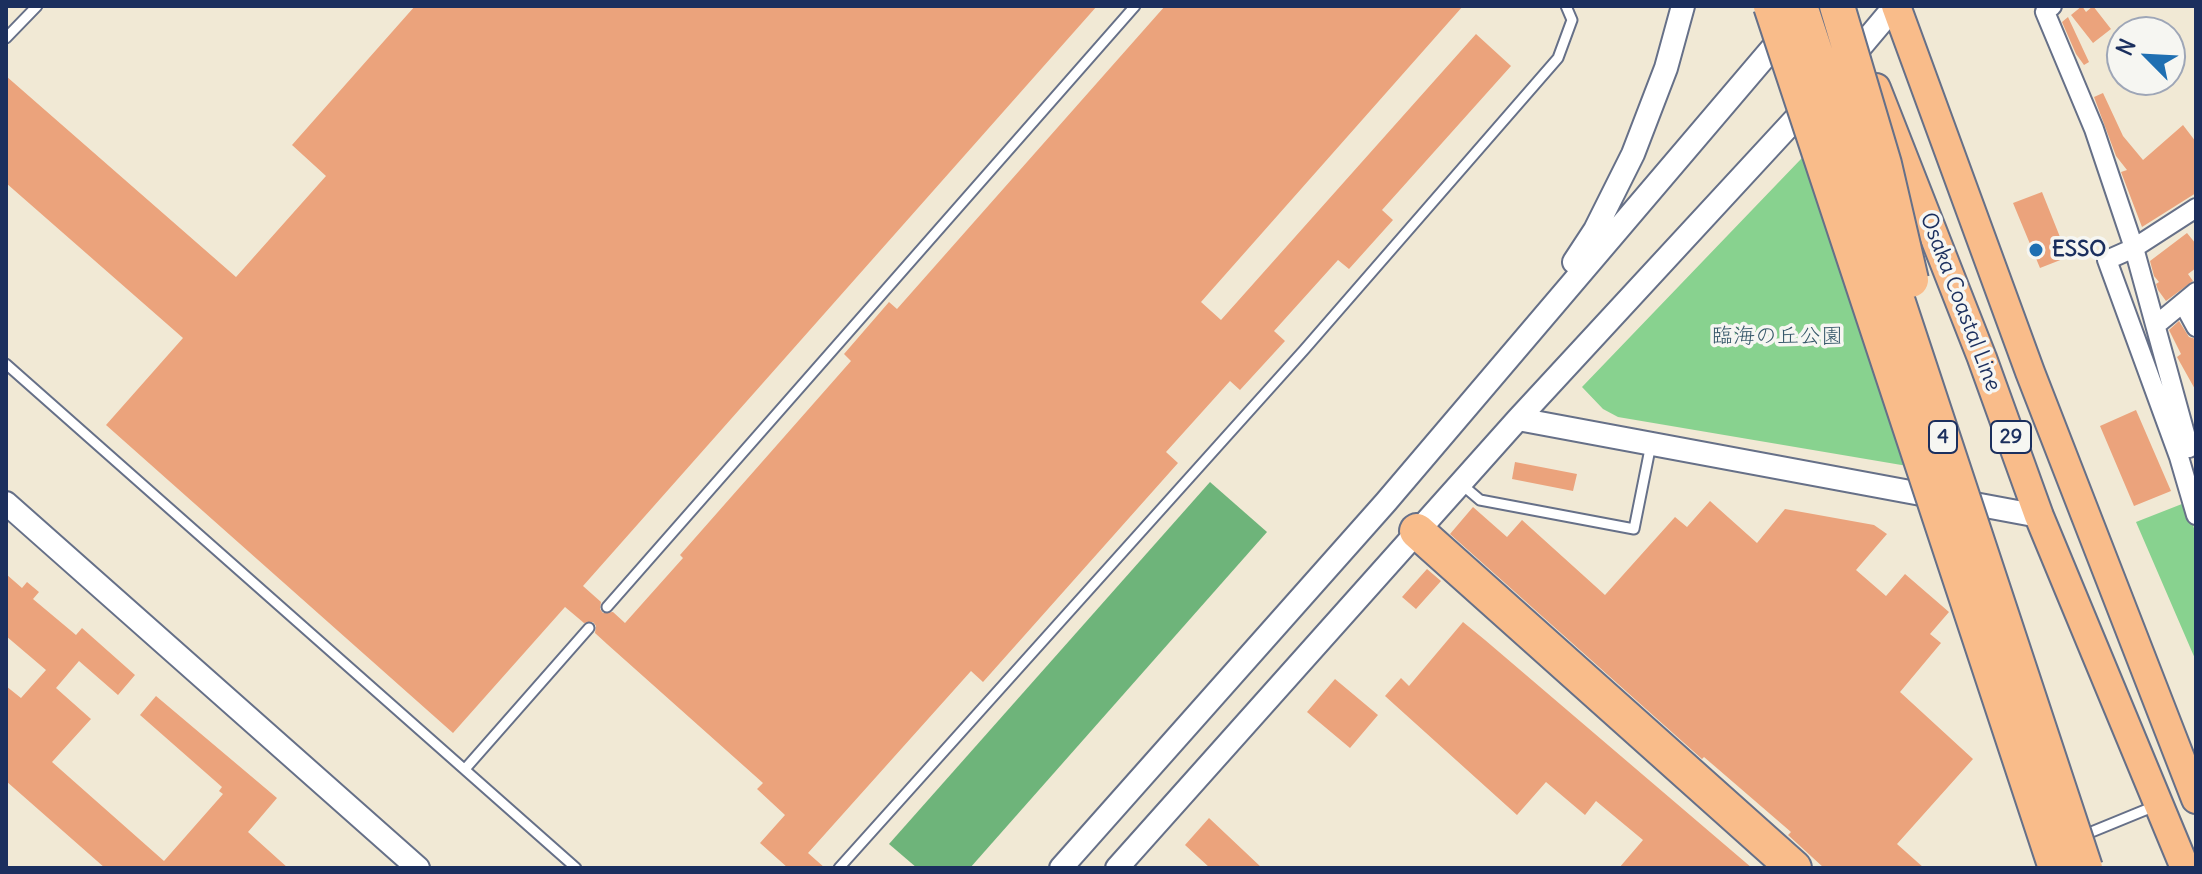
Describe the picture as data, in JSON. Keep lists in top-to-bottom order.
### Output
{
  "streets": {
    "highway": ["4"],
    "main road": ["Osaka Coastal Line", "29"]
  },
  "parks": ["臨海の丘公園"],
  "places": ["ESSO"],
  "north": "top left"
}
